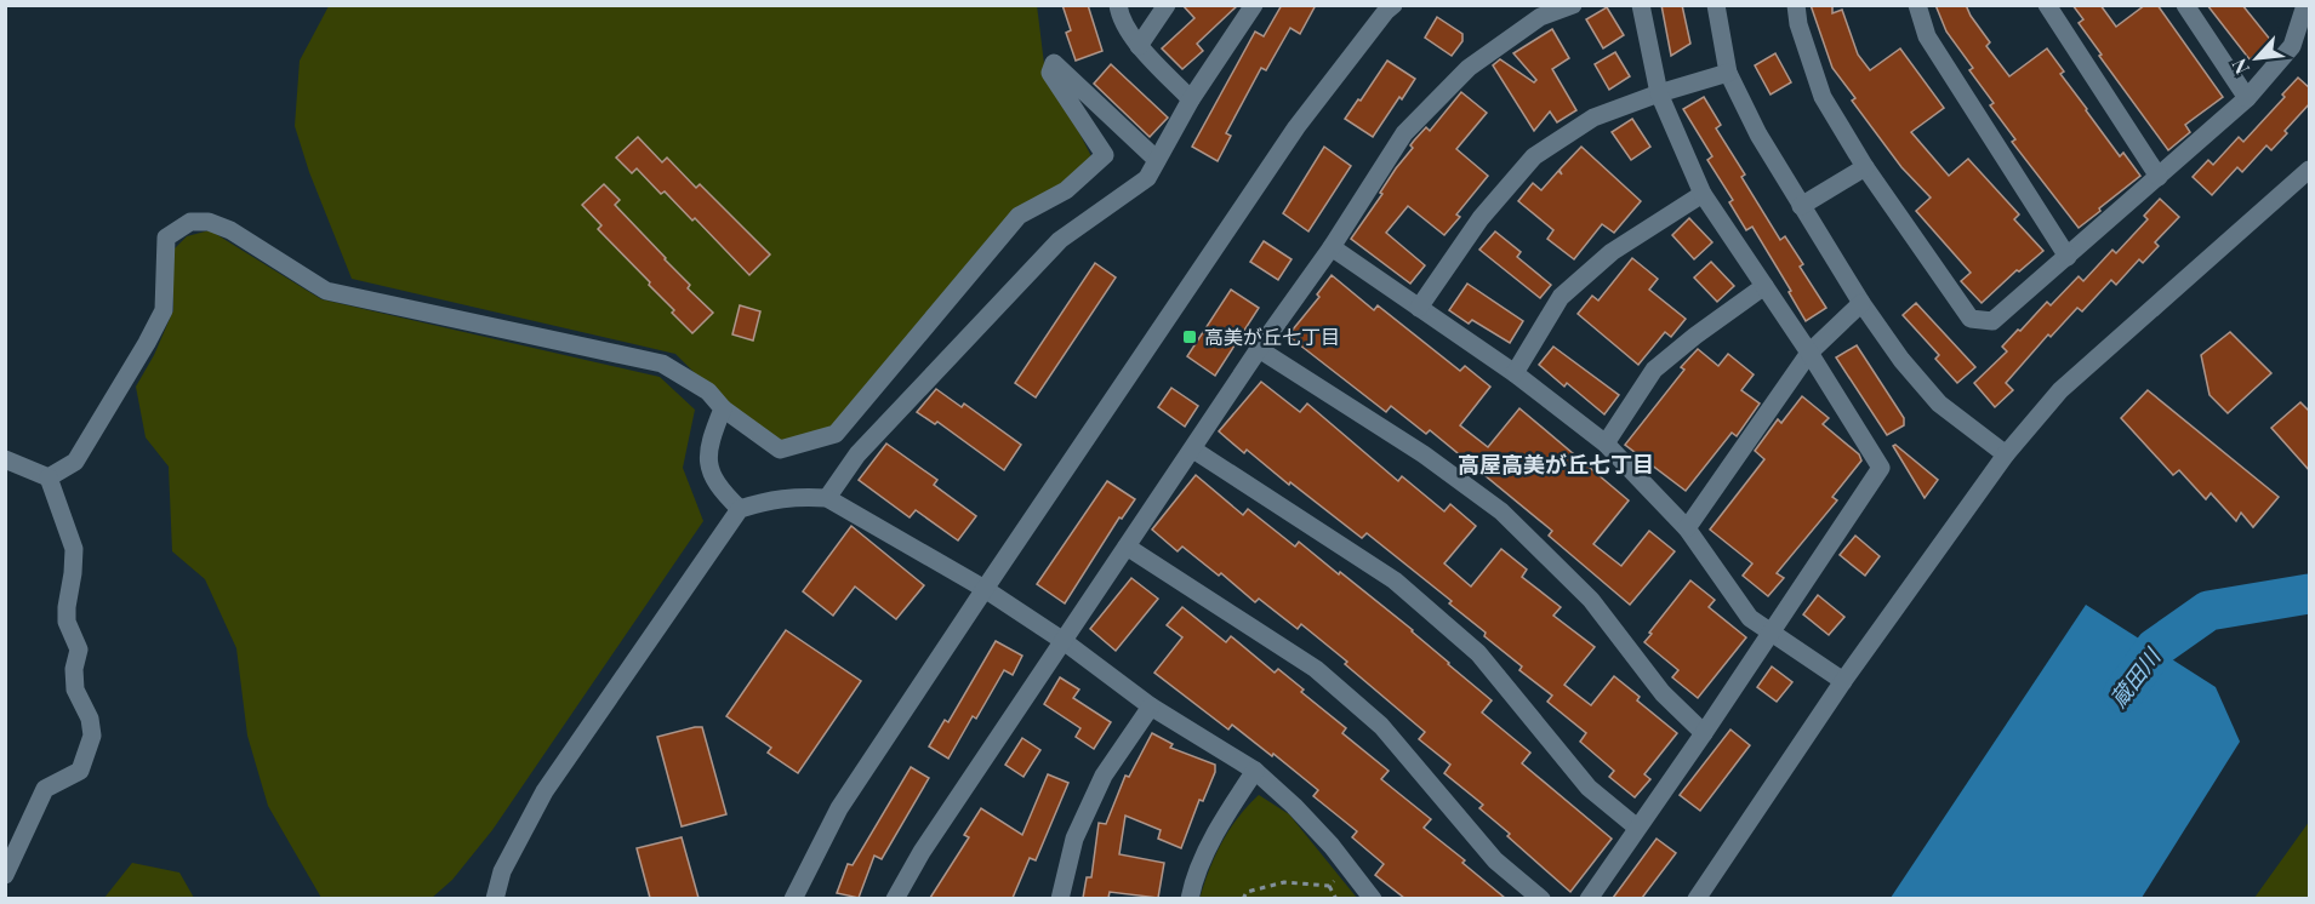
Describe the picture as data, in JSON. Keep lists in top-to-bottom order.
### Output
{
  "districts": ["高屋高美が丘七丁目"],
  "water": ["蔵田川"],
  "places": {
    "transit": ["高美が丘七丁目"]
  },
  "north": "bottom left"
}
